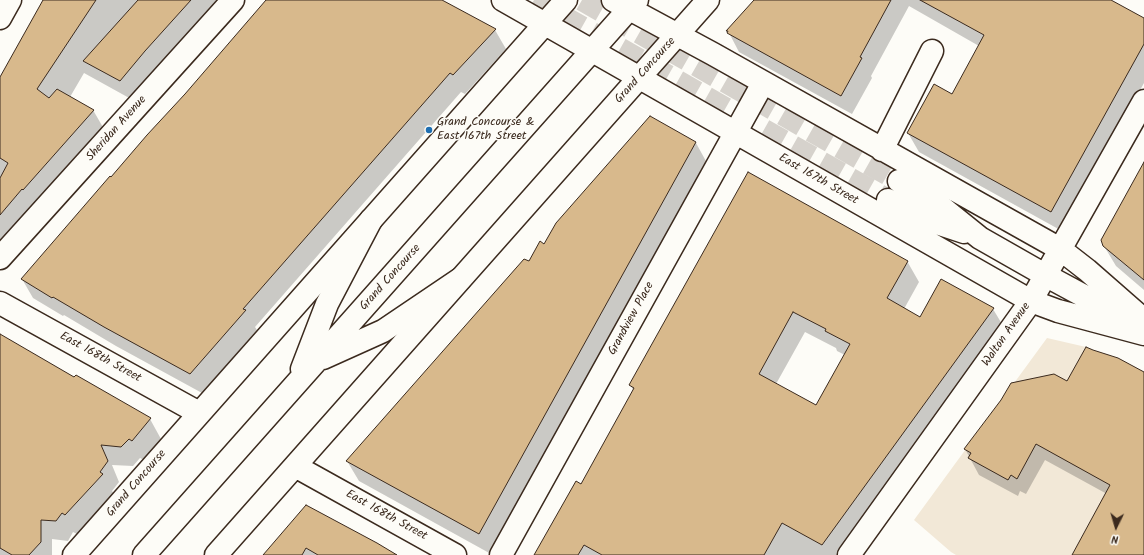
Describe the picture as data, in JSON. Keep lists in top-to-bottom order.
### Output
{
  "streets": {
    "street": [
      "Grand Concourse",
      "Sheridan Avenue",
      "East 167th Street",
      "Grandview Place",
      "Walton Avenue",
      "East 168th Street"
    ]
  },
  "crossings": [
    ["Grand Concourse", "East 167th Street"],
    ["Grand Concourse", "East 168th Street"],
    ["East 167th Street", "Grandview Place"],
    ["East 167th Street", "Walton Avenue"]
  ],
  "places": ["Grand Concourse & East 167th Street"],
  "north": "bottom"
}
